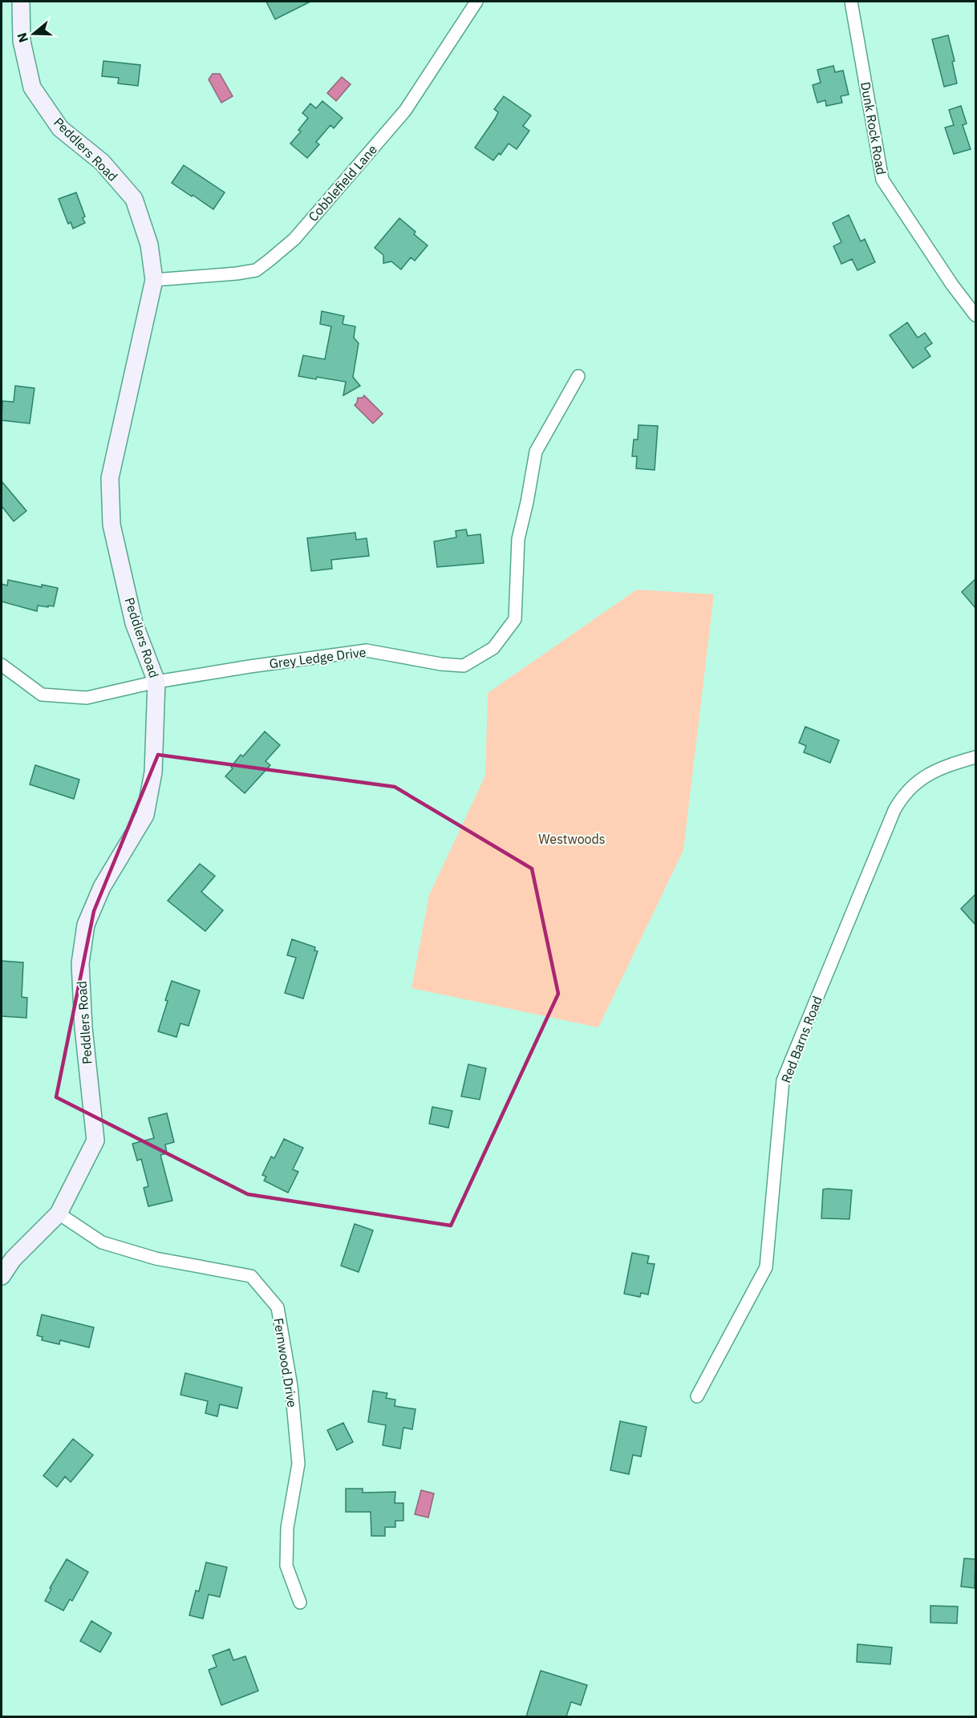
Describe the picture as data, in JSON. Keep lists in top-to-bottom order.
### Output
{
  "streets": {
    "street": [
      "Dunk Rock Road",
      "Peddlers Road",
      "Cobblefield Lane",
      "Grey Ledge Drive",
      "Red Barns Road",
      "Fernwood Drive"
    ]
  },
  "crossings": [
    ["Peddlers Road", "Cobblefield Lane"],
    ["Peddlers Road", "Grey Ledge Drive"],
    ["Peddlers Road", "Fernwood Drive"]
  ],
  "parks": ["Westwoods"],
  "north": "left"
}
